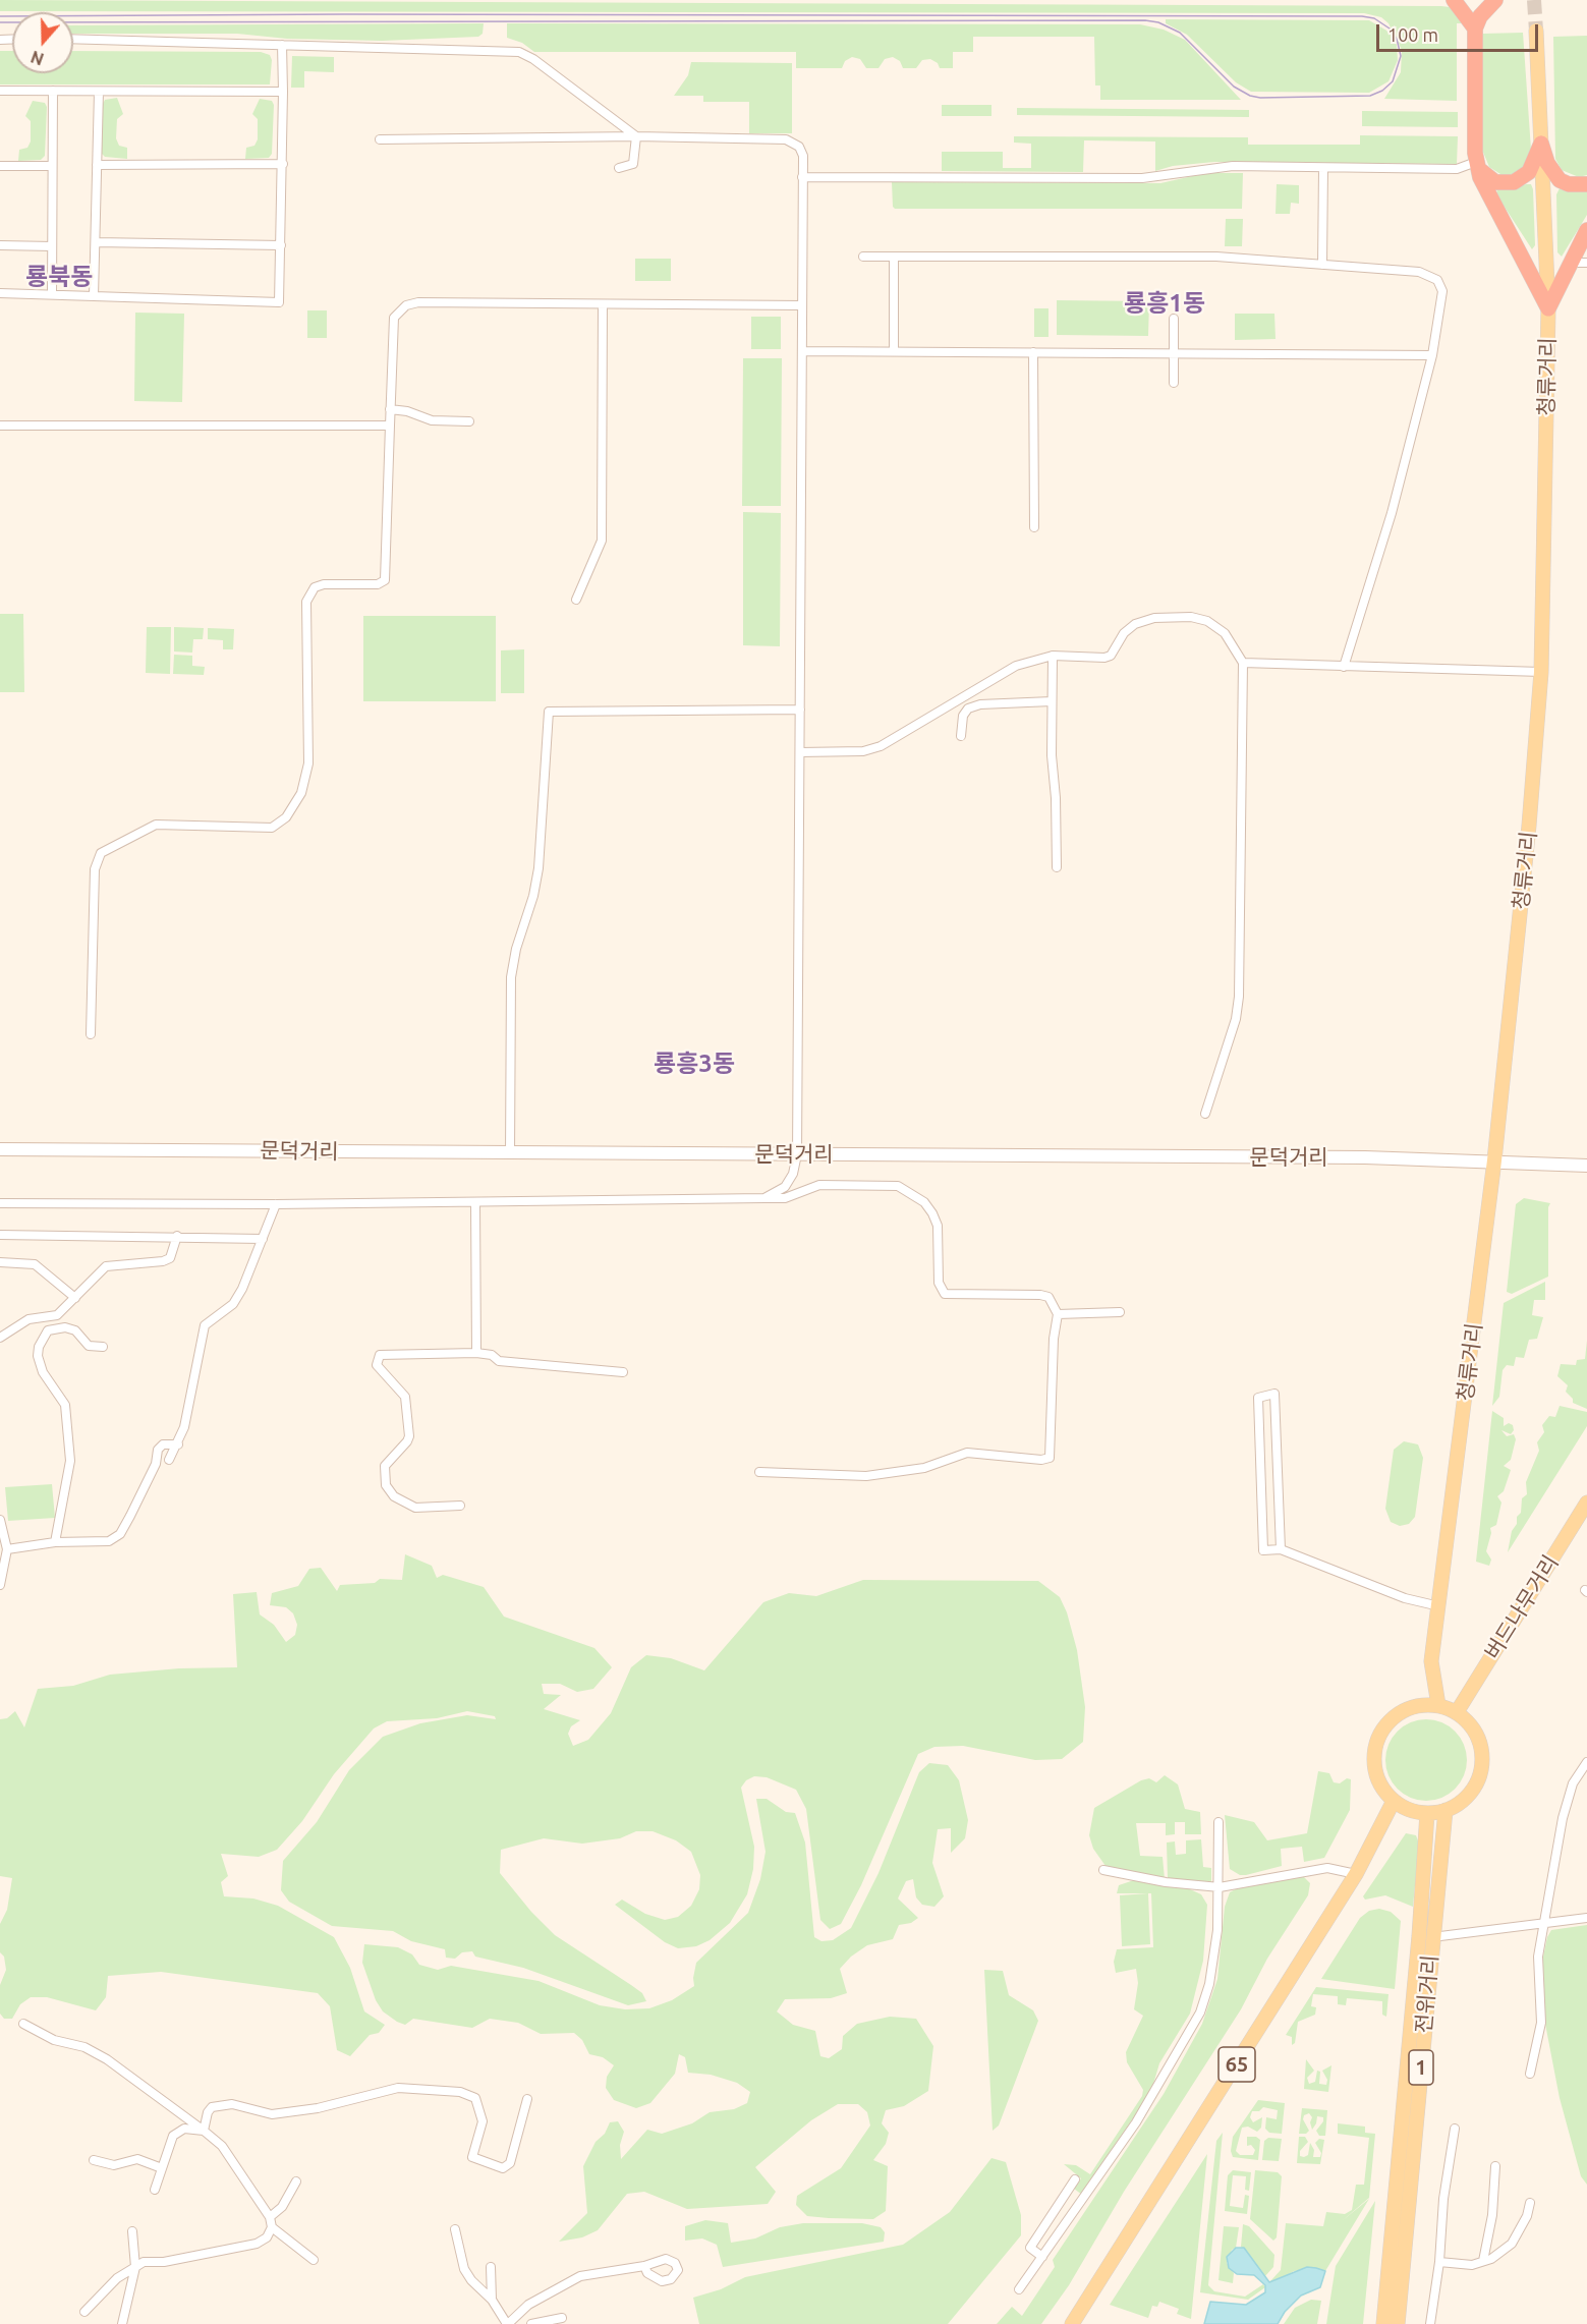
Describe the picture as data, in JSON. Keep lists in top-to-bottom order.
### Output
{
  "streets": {
    "main road": [
      "청류거리",
      "문덕거리",
      "버드나무거리",
      "전위거리",
      "65",
      "1"
    ]
  },
  "crossings": [
    ["청류거리", "문덕거리"],
    ["청류거리", "버드나무거리"],
    ["청류거리", "전위거리"],
    ["청류거리", "65"],
    ["버드나무거리", "전위거리"],
    ["버드나무거리", "65"],
    ["전위거리", "65"]
  ],
  "districts": ["룡북동", "룡흥1동", "룡흥3동"],
  "scale_bar": "100 m",
  "north": "bottom"
}
